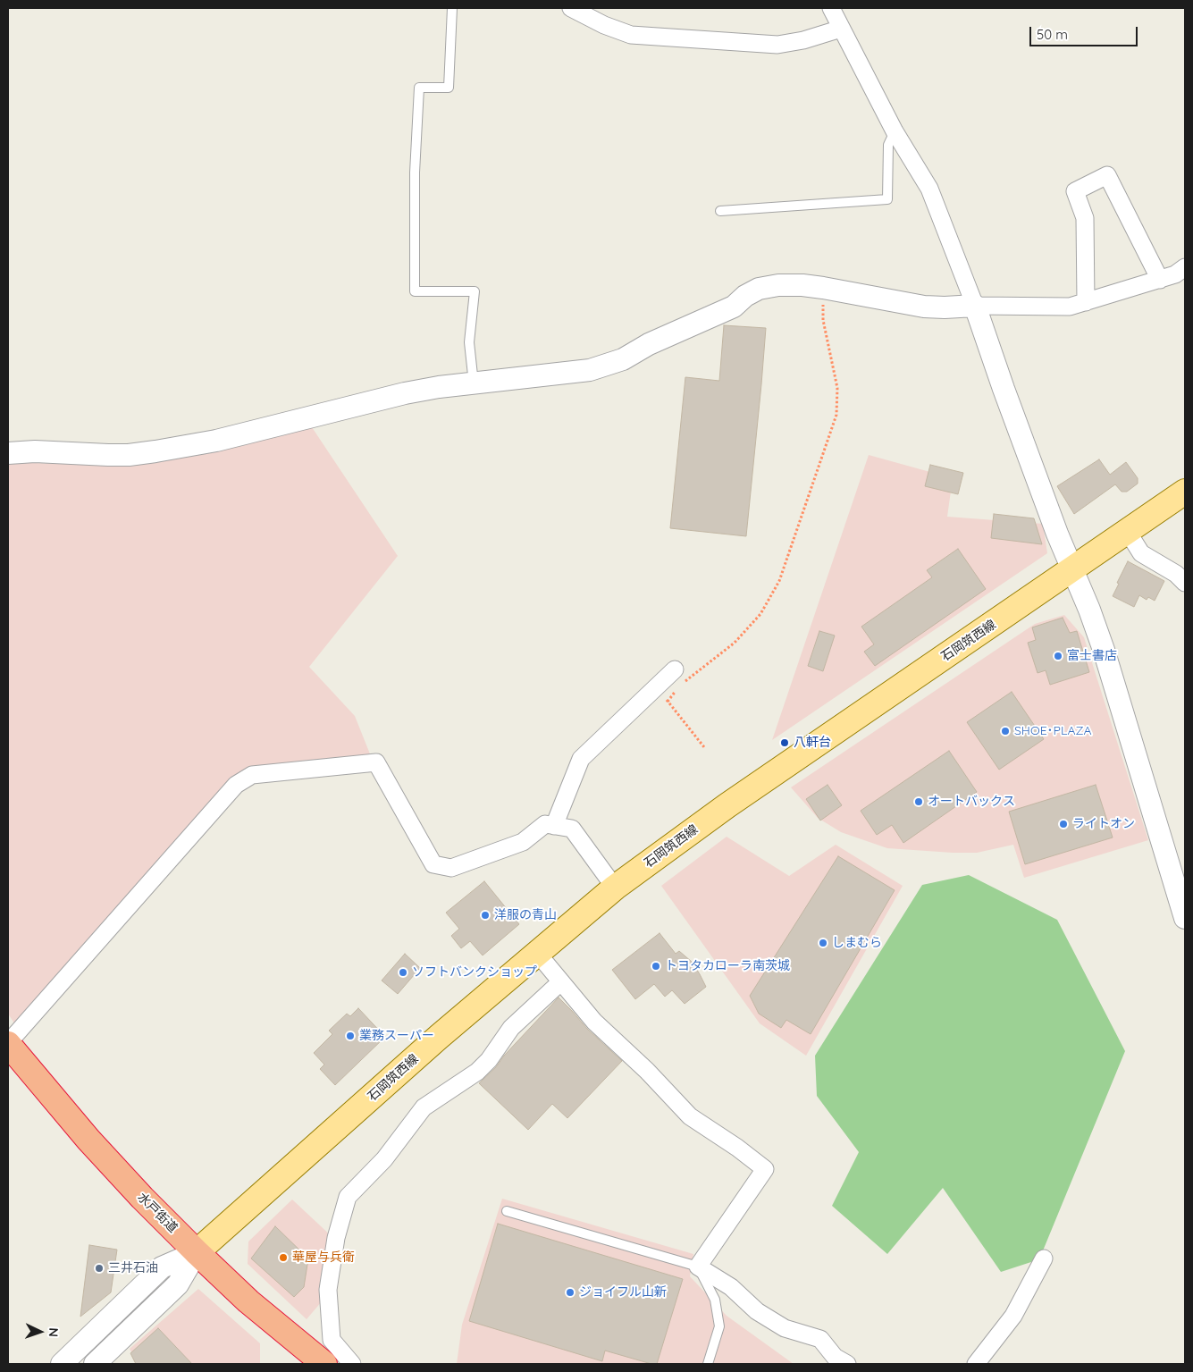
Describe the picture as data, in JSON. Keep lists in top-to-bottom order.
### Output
{
  "streets": {
    "highway": ["水戸街道"],
    "main road": ["石岡筑西線"]
  },
  "crossings": [
    ["石岡筑西線", "水戸街道"]
  ],
  "places": [
    "富士書店",
    "SHOE･PLAZA",
    "八軒台",
    "オートバックス",
    "ライトオン",
    "洋服の青山",
    "しまむら",
    "トヨタカローラ南茨城",
    "ソフトバンクショップ",
    "業務スーパー",
    "華屋与兵衛",
    "三井石油",
    "ジョイフル山新"
  ],
  "scale_bar": "50 m",
  "north": "right"
}
